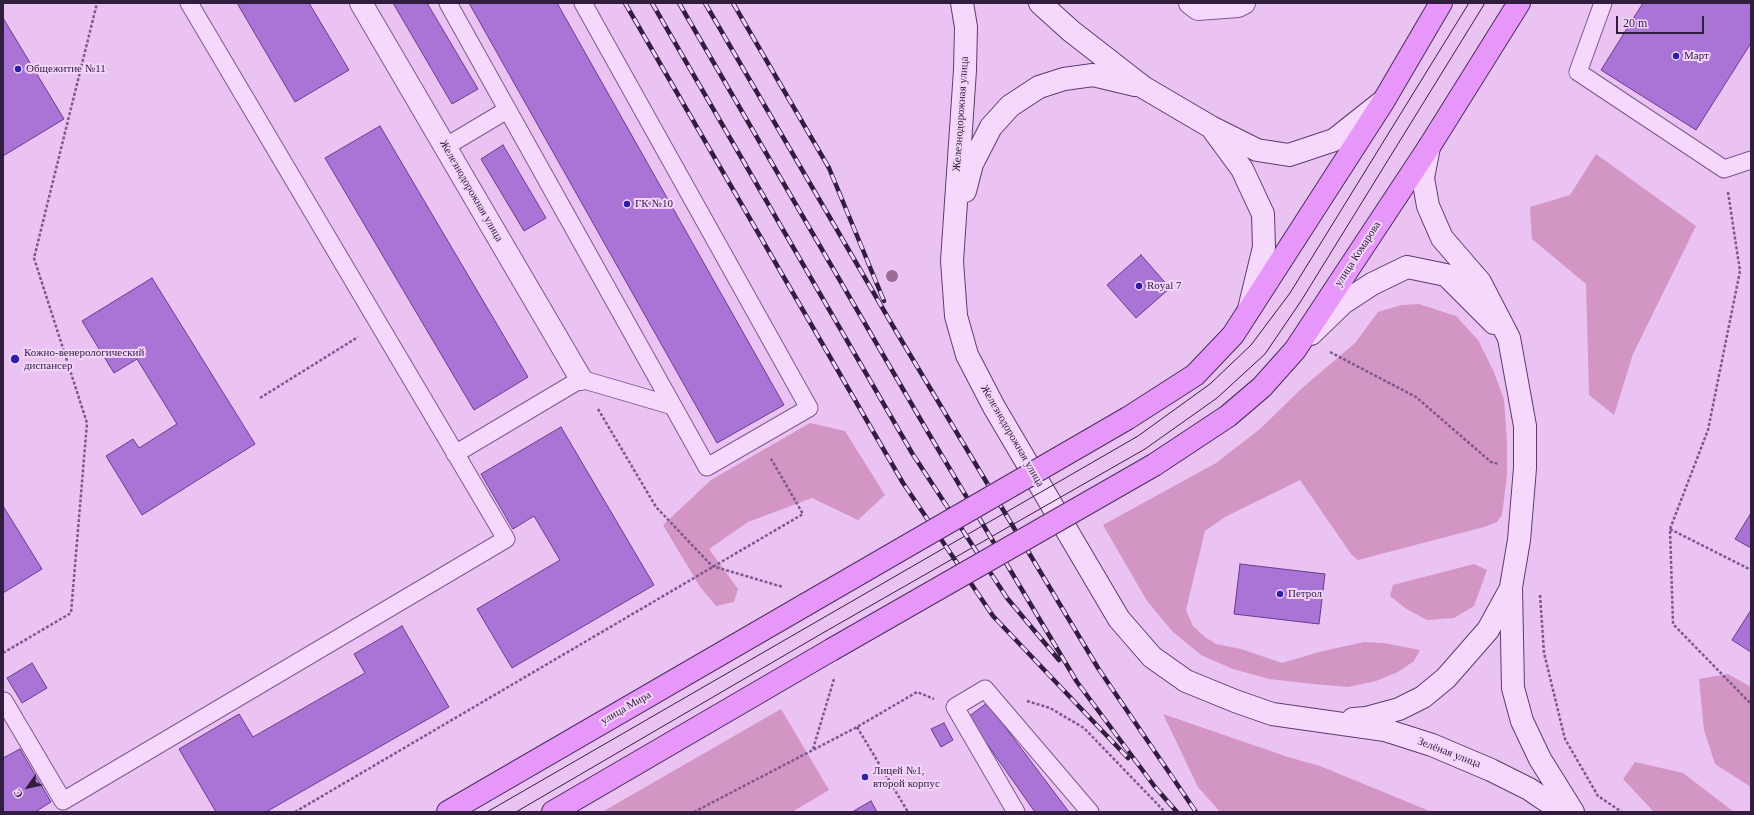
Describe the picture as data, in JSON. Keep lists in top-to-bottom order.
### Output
{
  "streets": {
    "main road": [
      "Железнодорожная улица",
      "улица Комарова",
      "улица Мира",
      "Зелёная улица"
    ]
  },
  "crossings": [
    ["Железнодорожная улица", "Зелёная улица"]
  ],
  "places": [
    "Март",
    "Общежитие №11",
    "ГК №10",
    "Royal 7",
    "Кожно-венерологический диспансер",
    "Петрол",
    "Лицей №1, второй корпус"
  ],
  "scale_bar": "20 m",
  "north": "bottom left"
}
